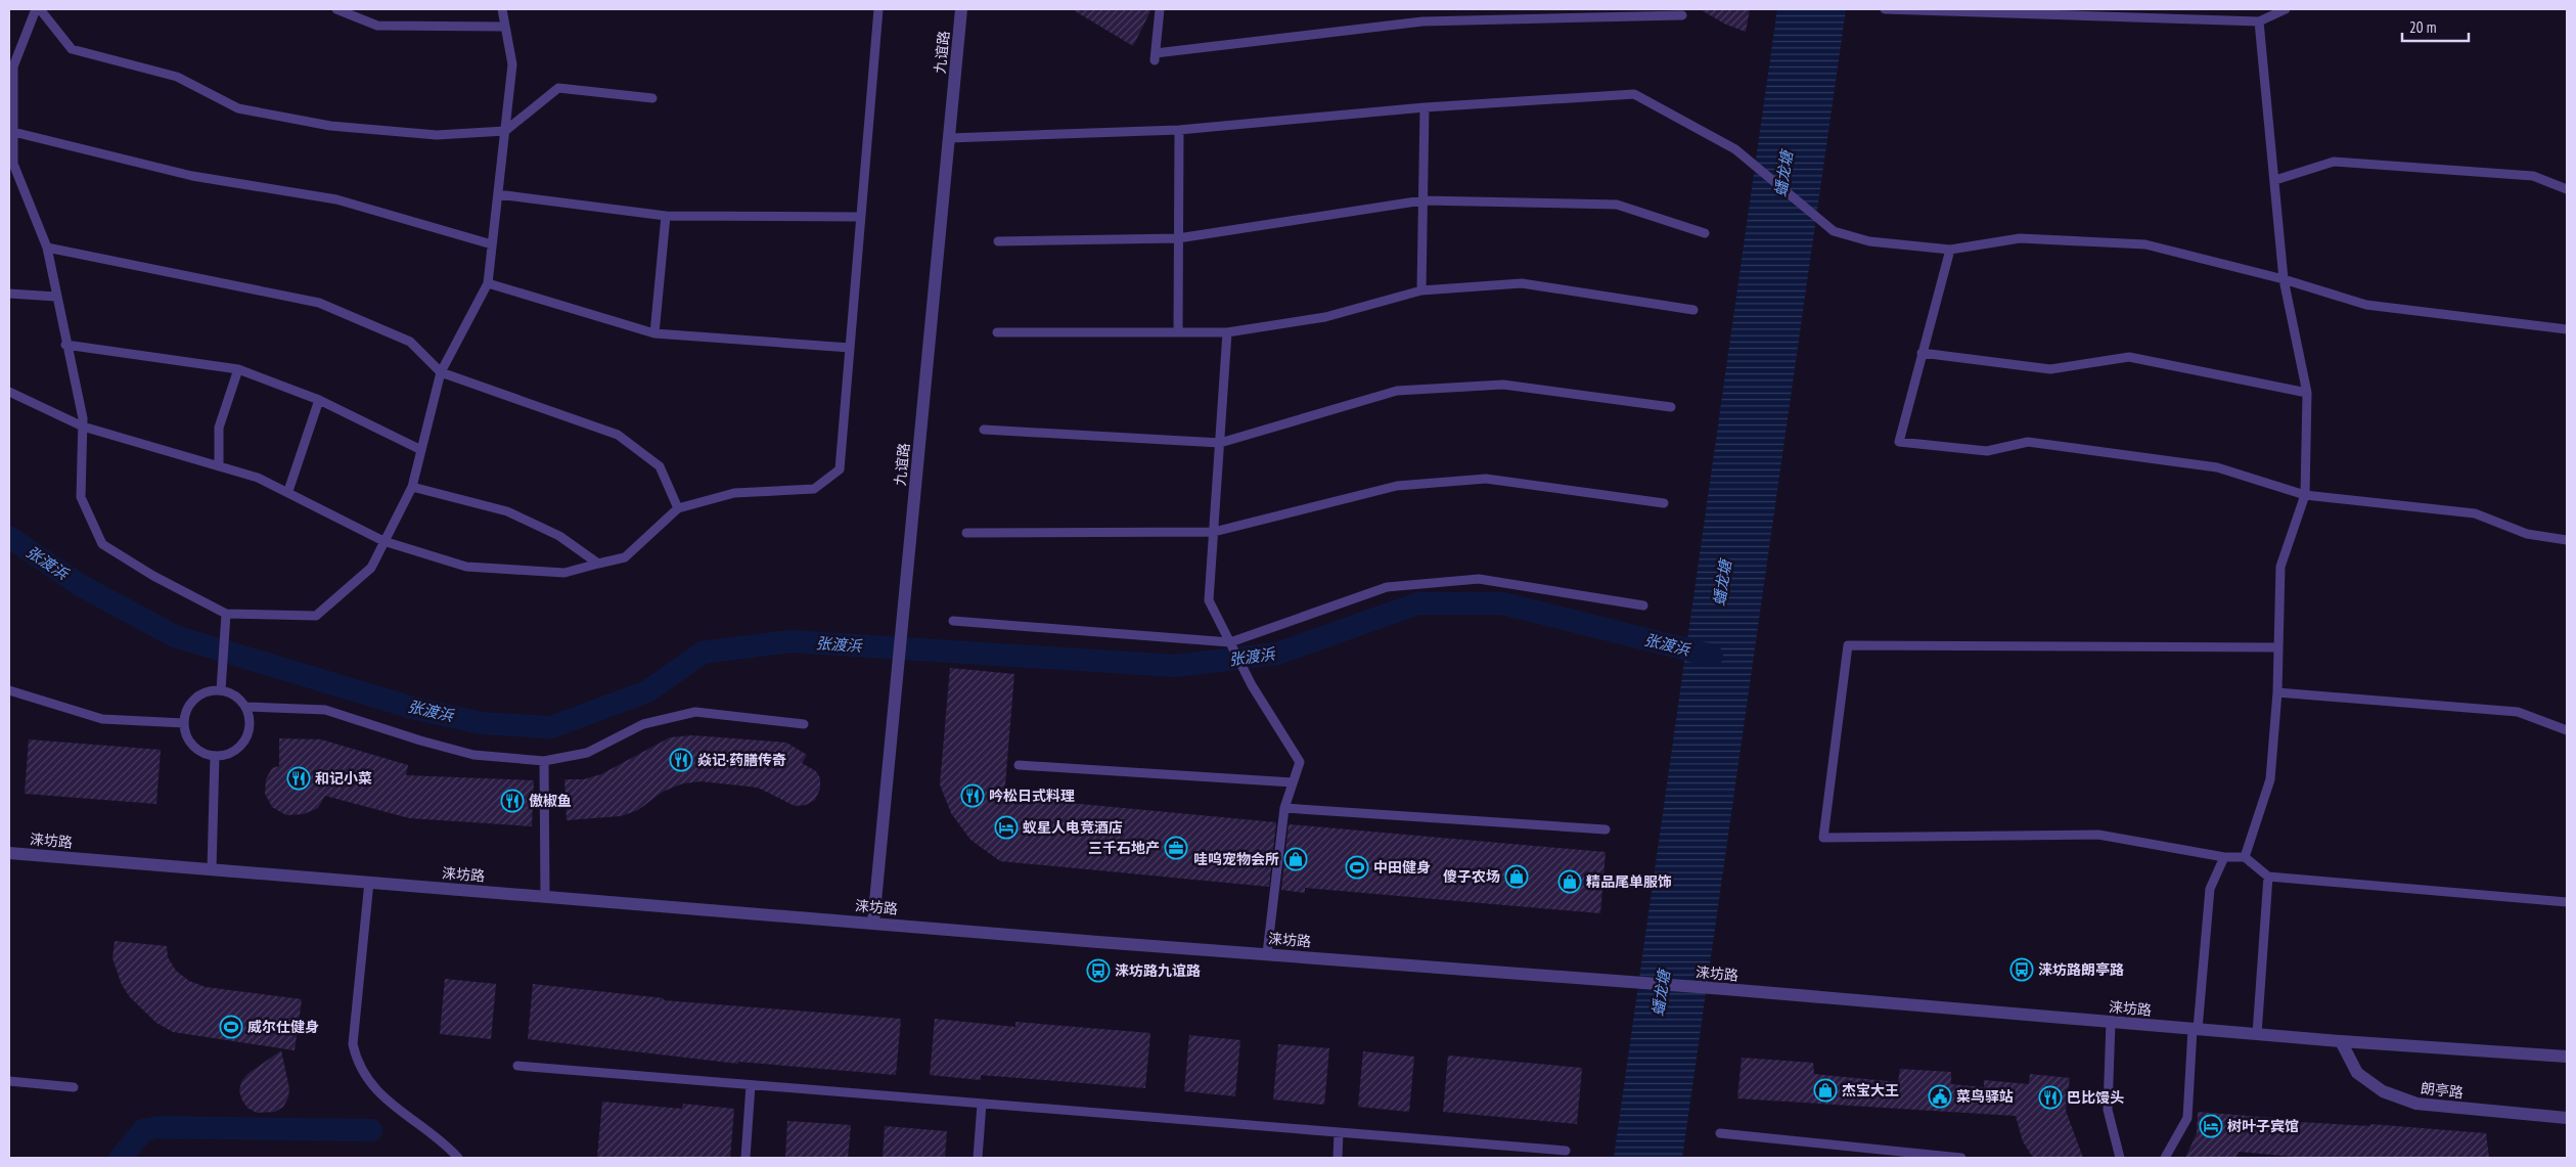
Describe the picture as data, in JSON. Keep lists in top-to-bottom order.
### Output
{
  "streets": {
    "street": ["九谊路", "涞坊路", "朗亭路"]
  },
  "crossings": [
    ["九谊路", "涞坊路"],
    ["涞坊路", "朗亭路"]
  ],
  "water": ["蟠龙塘", "张渡浜"],
  "places": {
    "restaurant": [
      "焱记·药膳传奇",
      "和记小菜",
      "吟松日式料理",
      "傲椒鱼",
      "巴比馒头"
    ],
    "hotel": ["蚁星人电竞酒店", "树叶子宾馆"],
    "office": ["三千石地产"],
    "shop": [
      "哇呜宠物会所",
      "傻子农场",
      "精品尾单服饰",
      "杰宝大王"
    ],
    "sports": ["中田健身", "威尔仕健身"],
    "bus stop": ["涞坊路朗亭路", "涞坊路九谊路"],
    "public building": ["菜鸟驿站"]
  },
  "scale_bar": "20 m"
}
